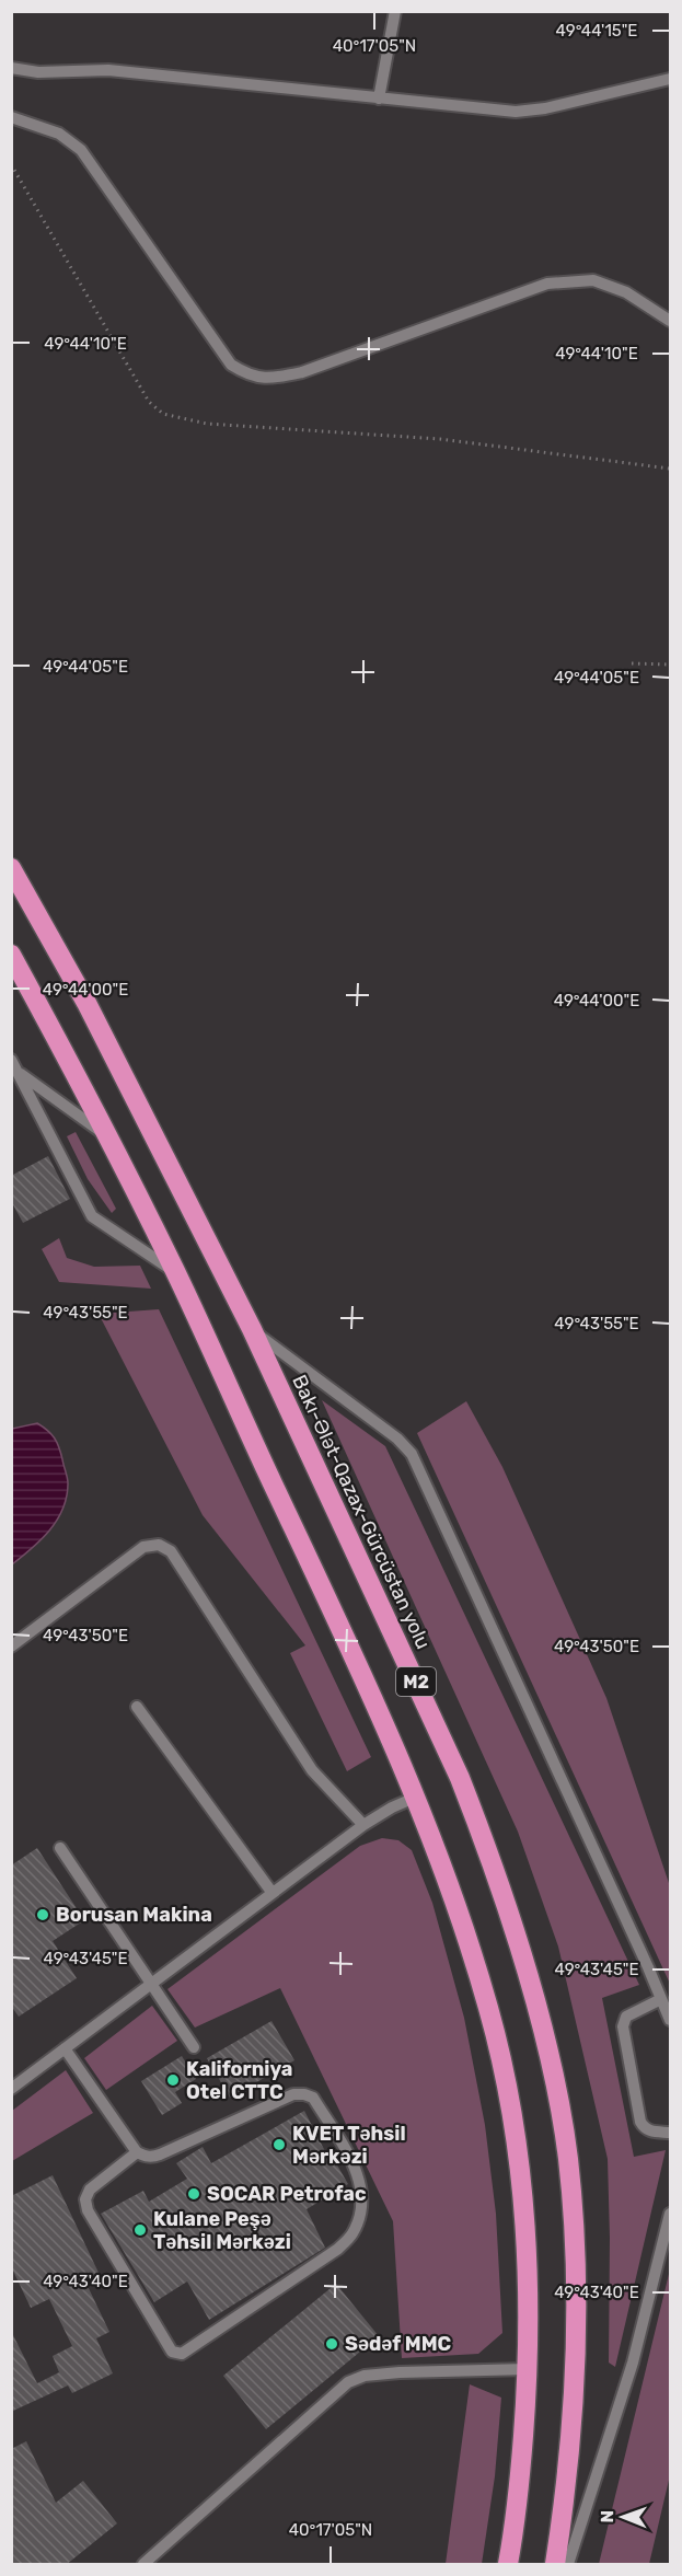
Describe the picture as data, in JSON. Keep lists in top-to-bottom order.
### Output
{
  "streets": {
    "highway": ["Bakı-Ələt-Qazax-Gürcüstan yolu", "M2"]
  },
  "places": [
    "Borusan Makina",
    "Kaliforniya Otel CTTC",
    "KVET Təhsil Mərkəzi",
    "SOCAR Petrofac",
    "Kulane Peşə Təhsil Mərkəzi",
    "Sədəf MMC"
  ],
  "north": "left",
  "coordinates": [
    "49°44'15\"E",
    "40°17'05\"N",
    "49°44'10\"E",
    "49°44'05\"E",
    "49°44'00\"E",
    "49°43'55\"E",
    "49°43'50\"E",
    "49°43'45\"E",
    "49°43'40\"E"
  ]
}
